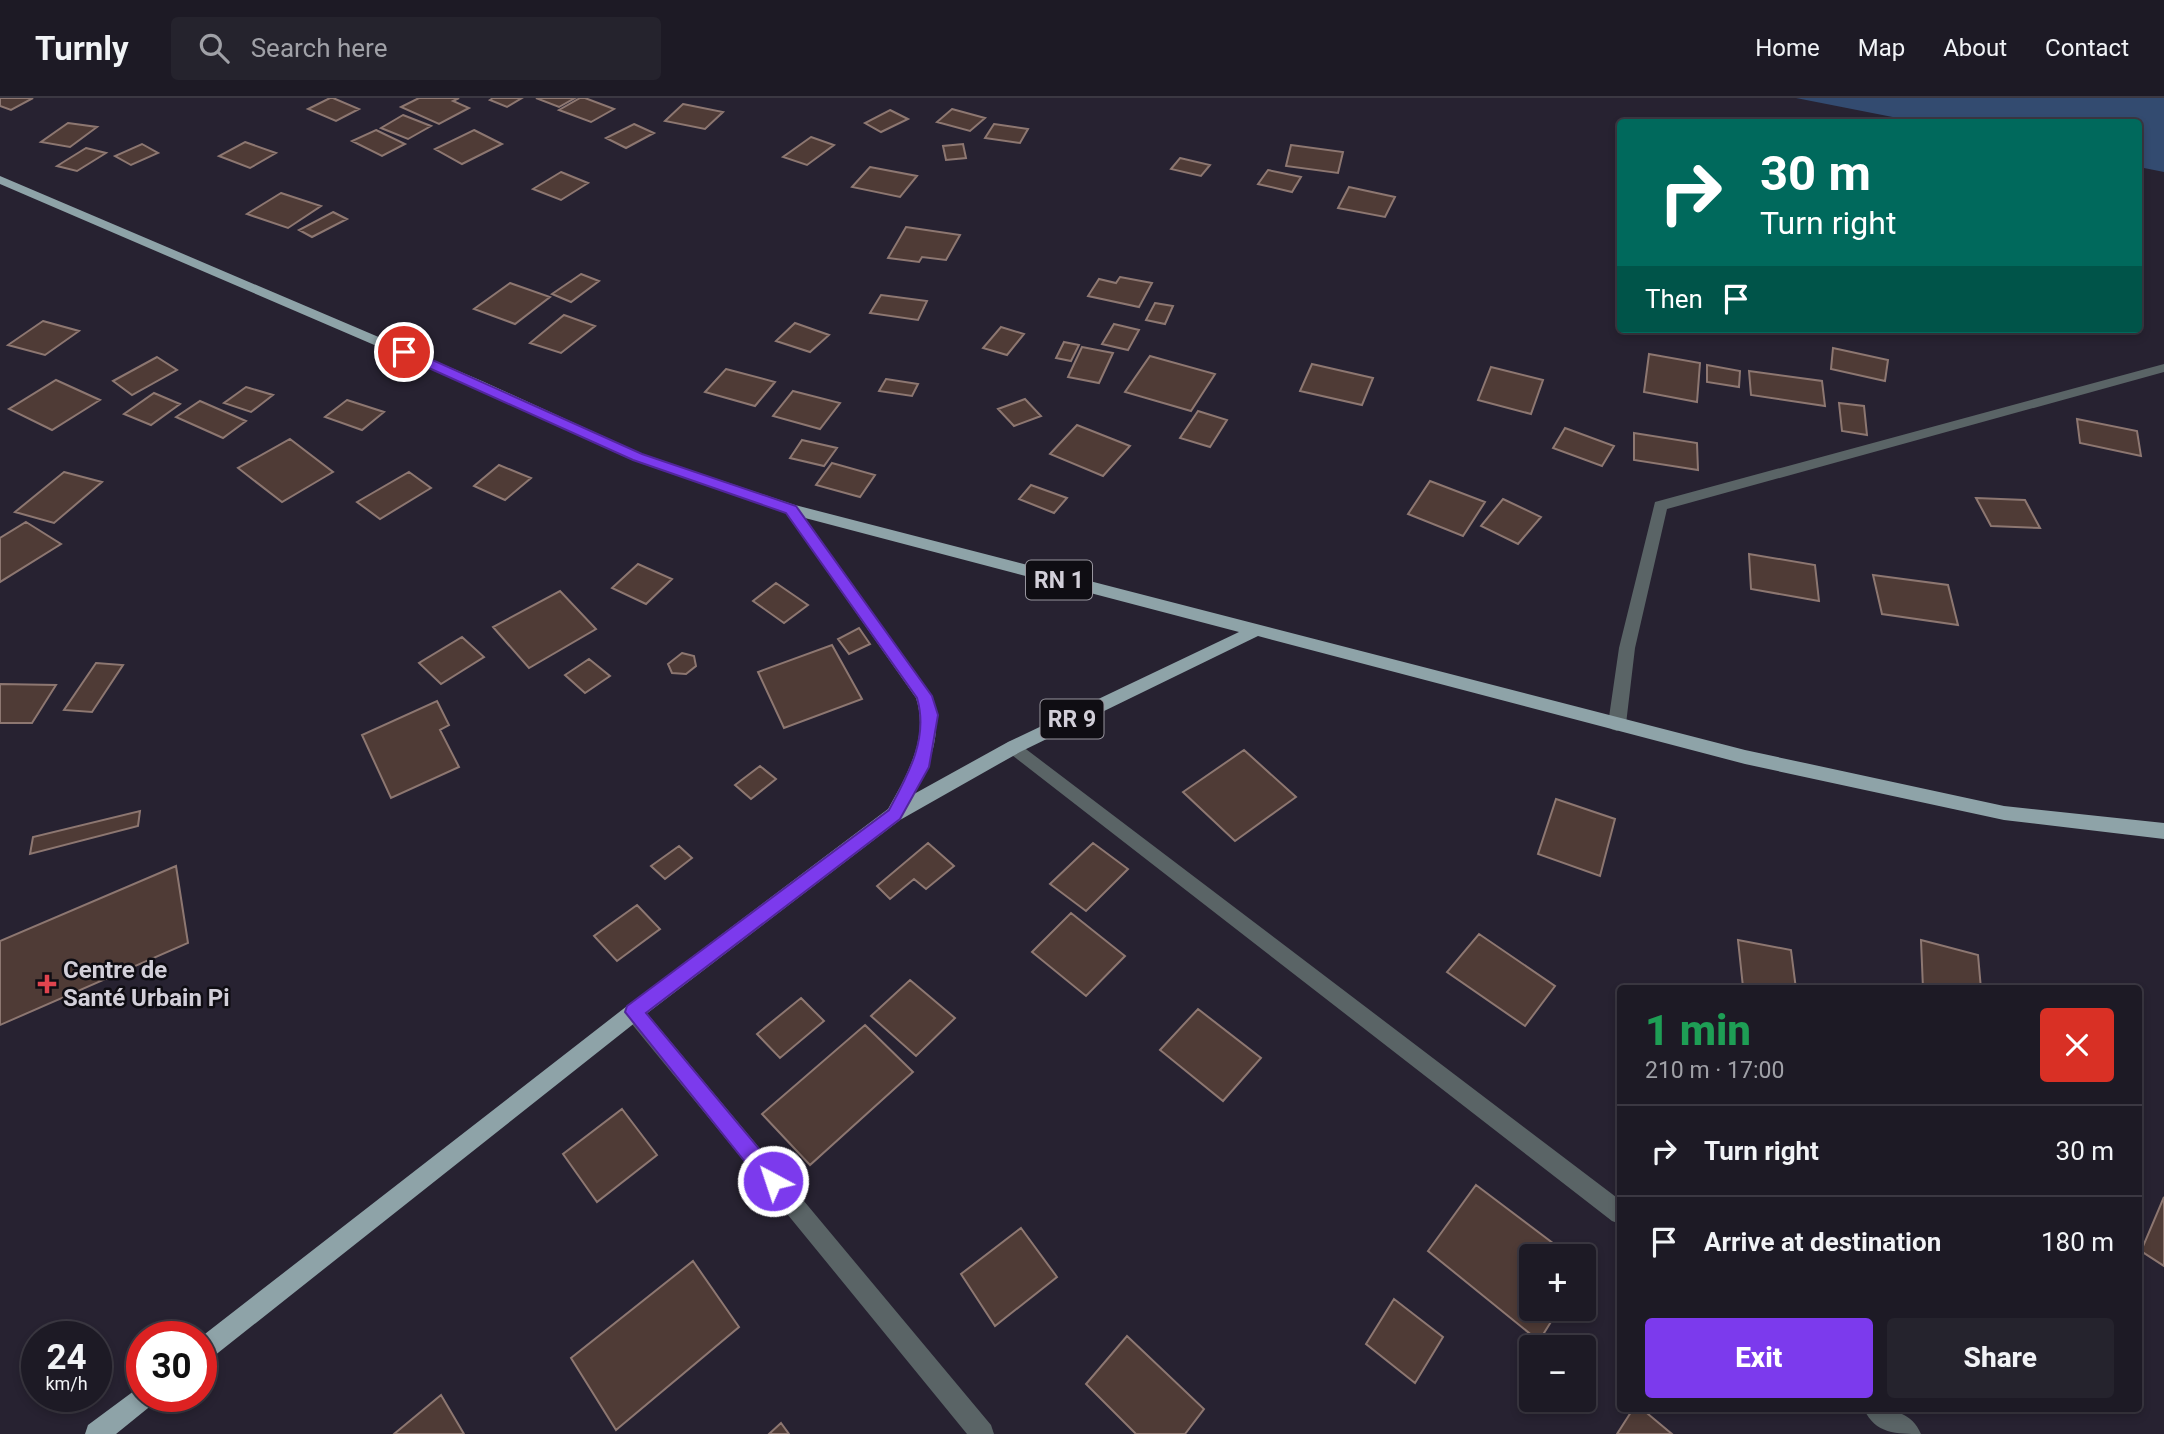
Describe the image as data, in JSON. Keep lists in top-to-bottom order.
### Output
{
  "streets": {
    "main road": ["RN 1", "RR 9"]
  },
  "crossings": [
    ["RN 1", "RR 9"]
  ],
  "places": {
    "health": ["Centre de Santé Urbain Pi"]
  },
  "page": {
    "header": "Turnly",
    "search": "Search here",
    "nav": [
      "Home",
      "Map",
      "About",
      "Contact"
    ],
    "turn": ["30 m", "Turn right"],
    "then": "Then",
    "heading": ["1 min", "210 m · 17:00"],
    "list": [
      {
        "name": "Turn right",
        "value": "30 m"
      },
      {
        "name": "Arrive at destination",
        "value": "180 m"
      }
    ],
    "map_buttons": ["+", "−"],
    "buttons": ["Exit", "Share"],
    "speed": "24 km/h",
    "limit": "30"
  }
}
